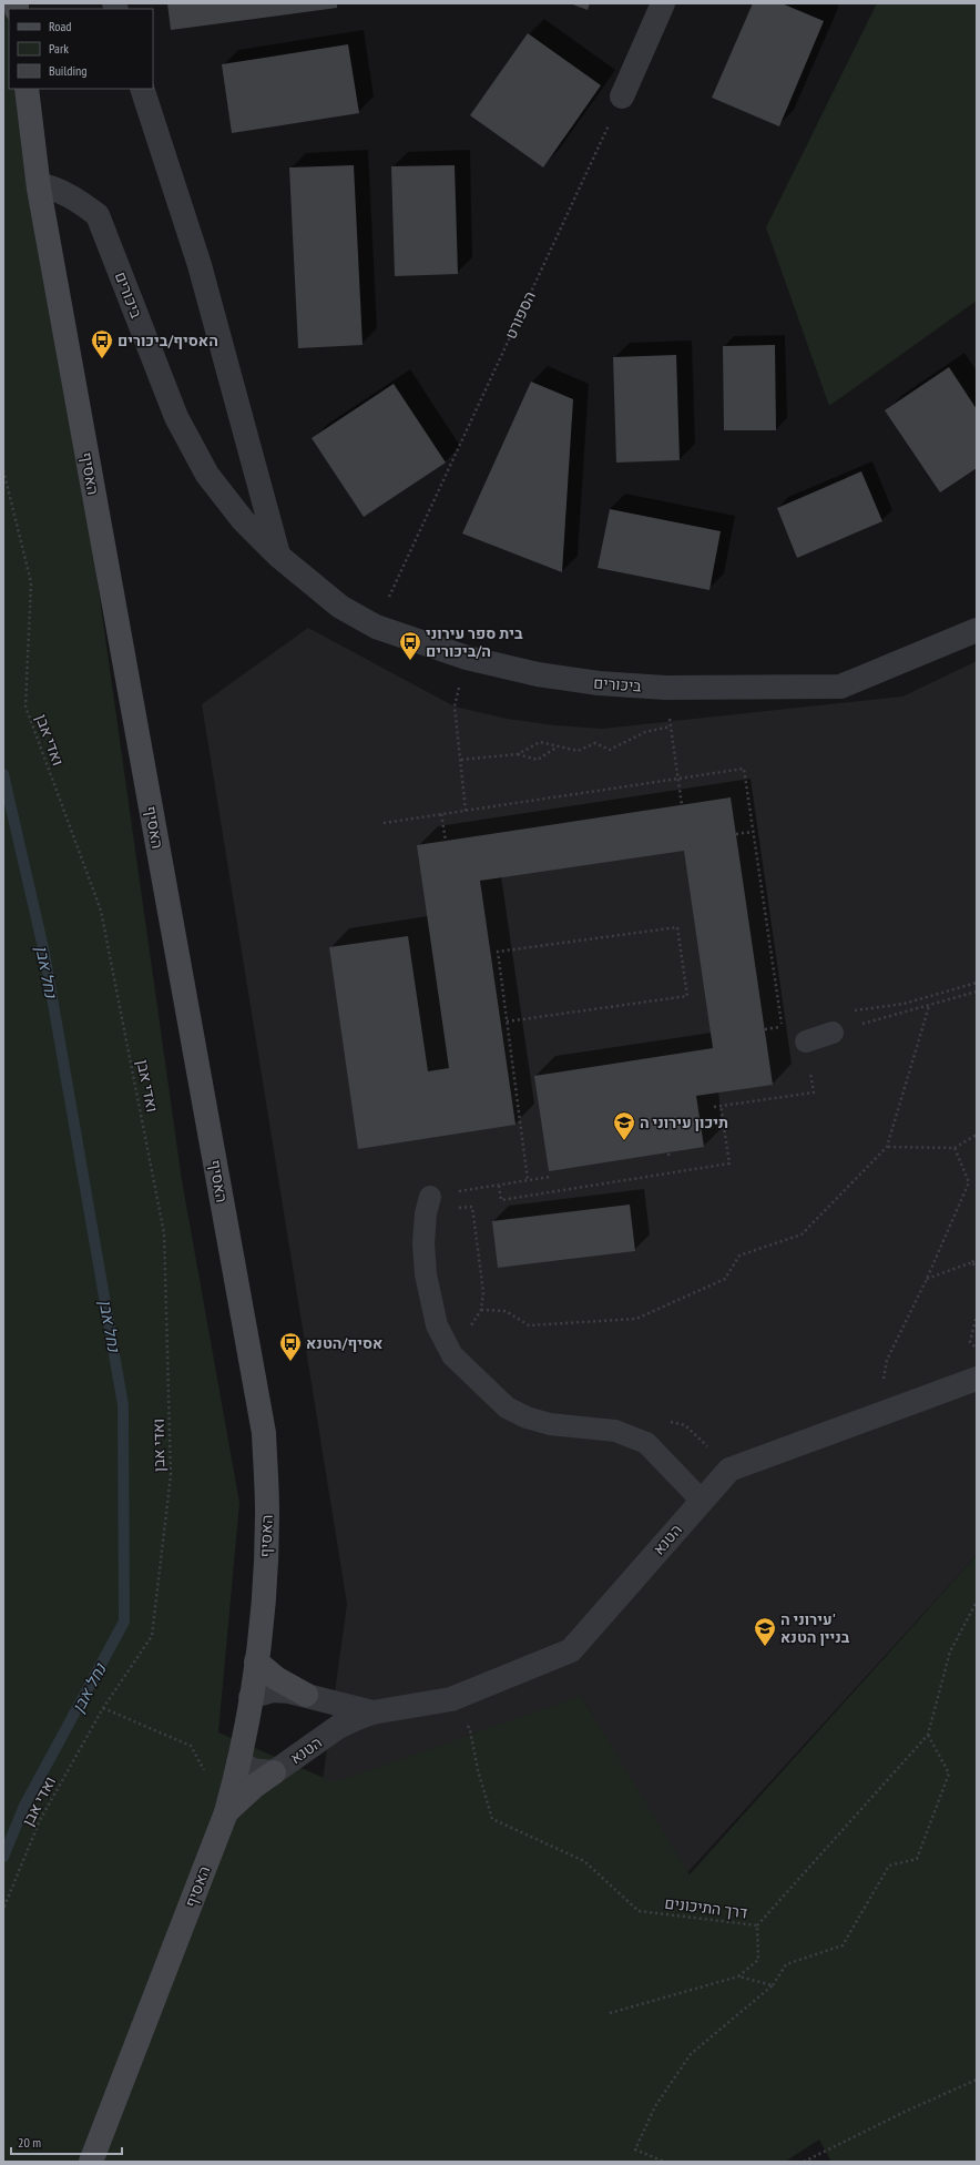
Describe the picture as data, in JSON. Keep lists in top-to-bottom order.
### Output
{
  "streets": {
    "street": ["ביכורים", "האסיף", "הטנא"],
    "path": ["הספורט", "ואדי אבן", "דרך התיכונים"]
  },
  "crossings": [
    ["ביכורים", "הספורט"],
    ["ביכורים", "האסיף"],
    ["האסיף", "הטנא"],
    ["הטנא", "דרך התיכונים"]
  ],
  "water": ["נחל אבן"],
  "places": {
    "bus stop": ["האסיף/ביכורים", "בית ספר עירוני ה/ביכורים", "אסיף/הטנא"],
    "school or university": ["תיכון עירוני ה", "עירוני ה' בניין הטנא"]
  },
  "legend": ["Road", "Park", "Building"],
  "scale_bar": "20 m"
}
